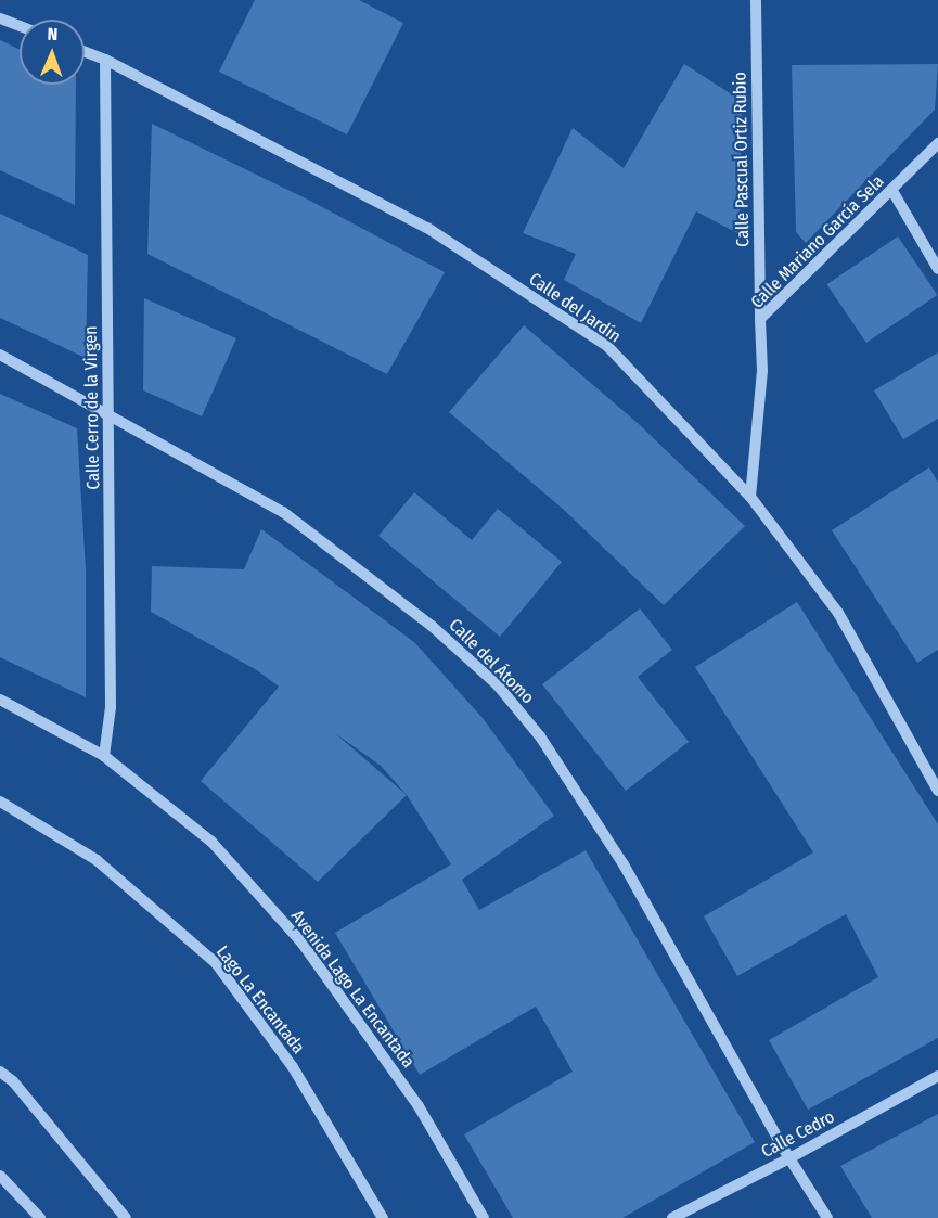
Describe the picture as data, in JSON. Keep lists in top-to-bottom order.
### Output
{
  "streets": {
    "street": [
      "Calle Pascual Ortiz Rubio",
      "Calle Mariano García Sela",
      "Calle del Jardín",
      "Calle Cerro de la Virgen",
      "Calle del Átomo",
      "Avenida Lago La Encantada",
      "Lago La Encantada",
      "Calle Cedro"
    ]
  },
  "crossings": [
    ["Calle Pascual Ortiz Rubio", "Calle Mariano García Sela"],
    ["Calle Mariano García Sela", "Calle del Jardín"],
    ["Calle del Jardín", "Calle Cerro de la Virgen"],
    ["Calle Cerro de la Virgen", "Calle del Átomo"],
    ["Calle Cerro de la Virgen", "Avenida Lago La Encantada"],
    ["Calle del Átomo", "Calle Cedro"]
  ],
  "north": "top"
}
